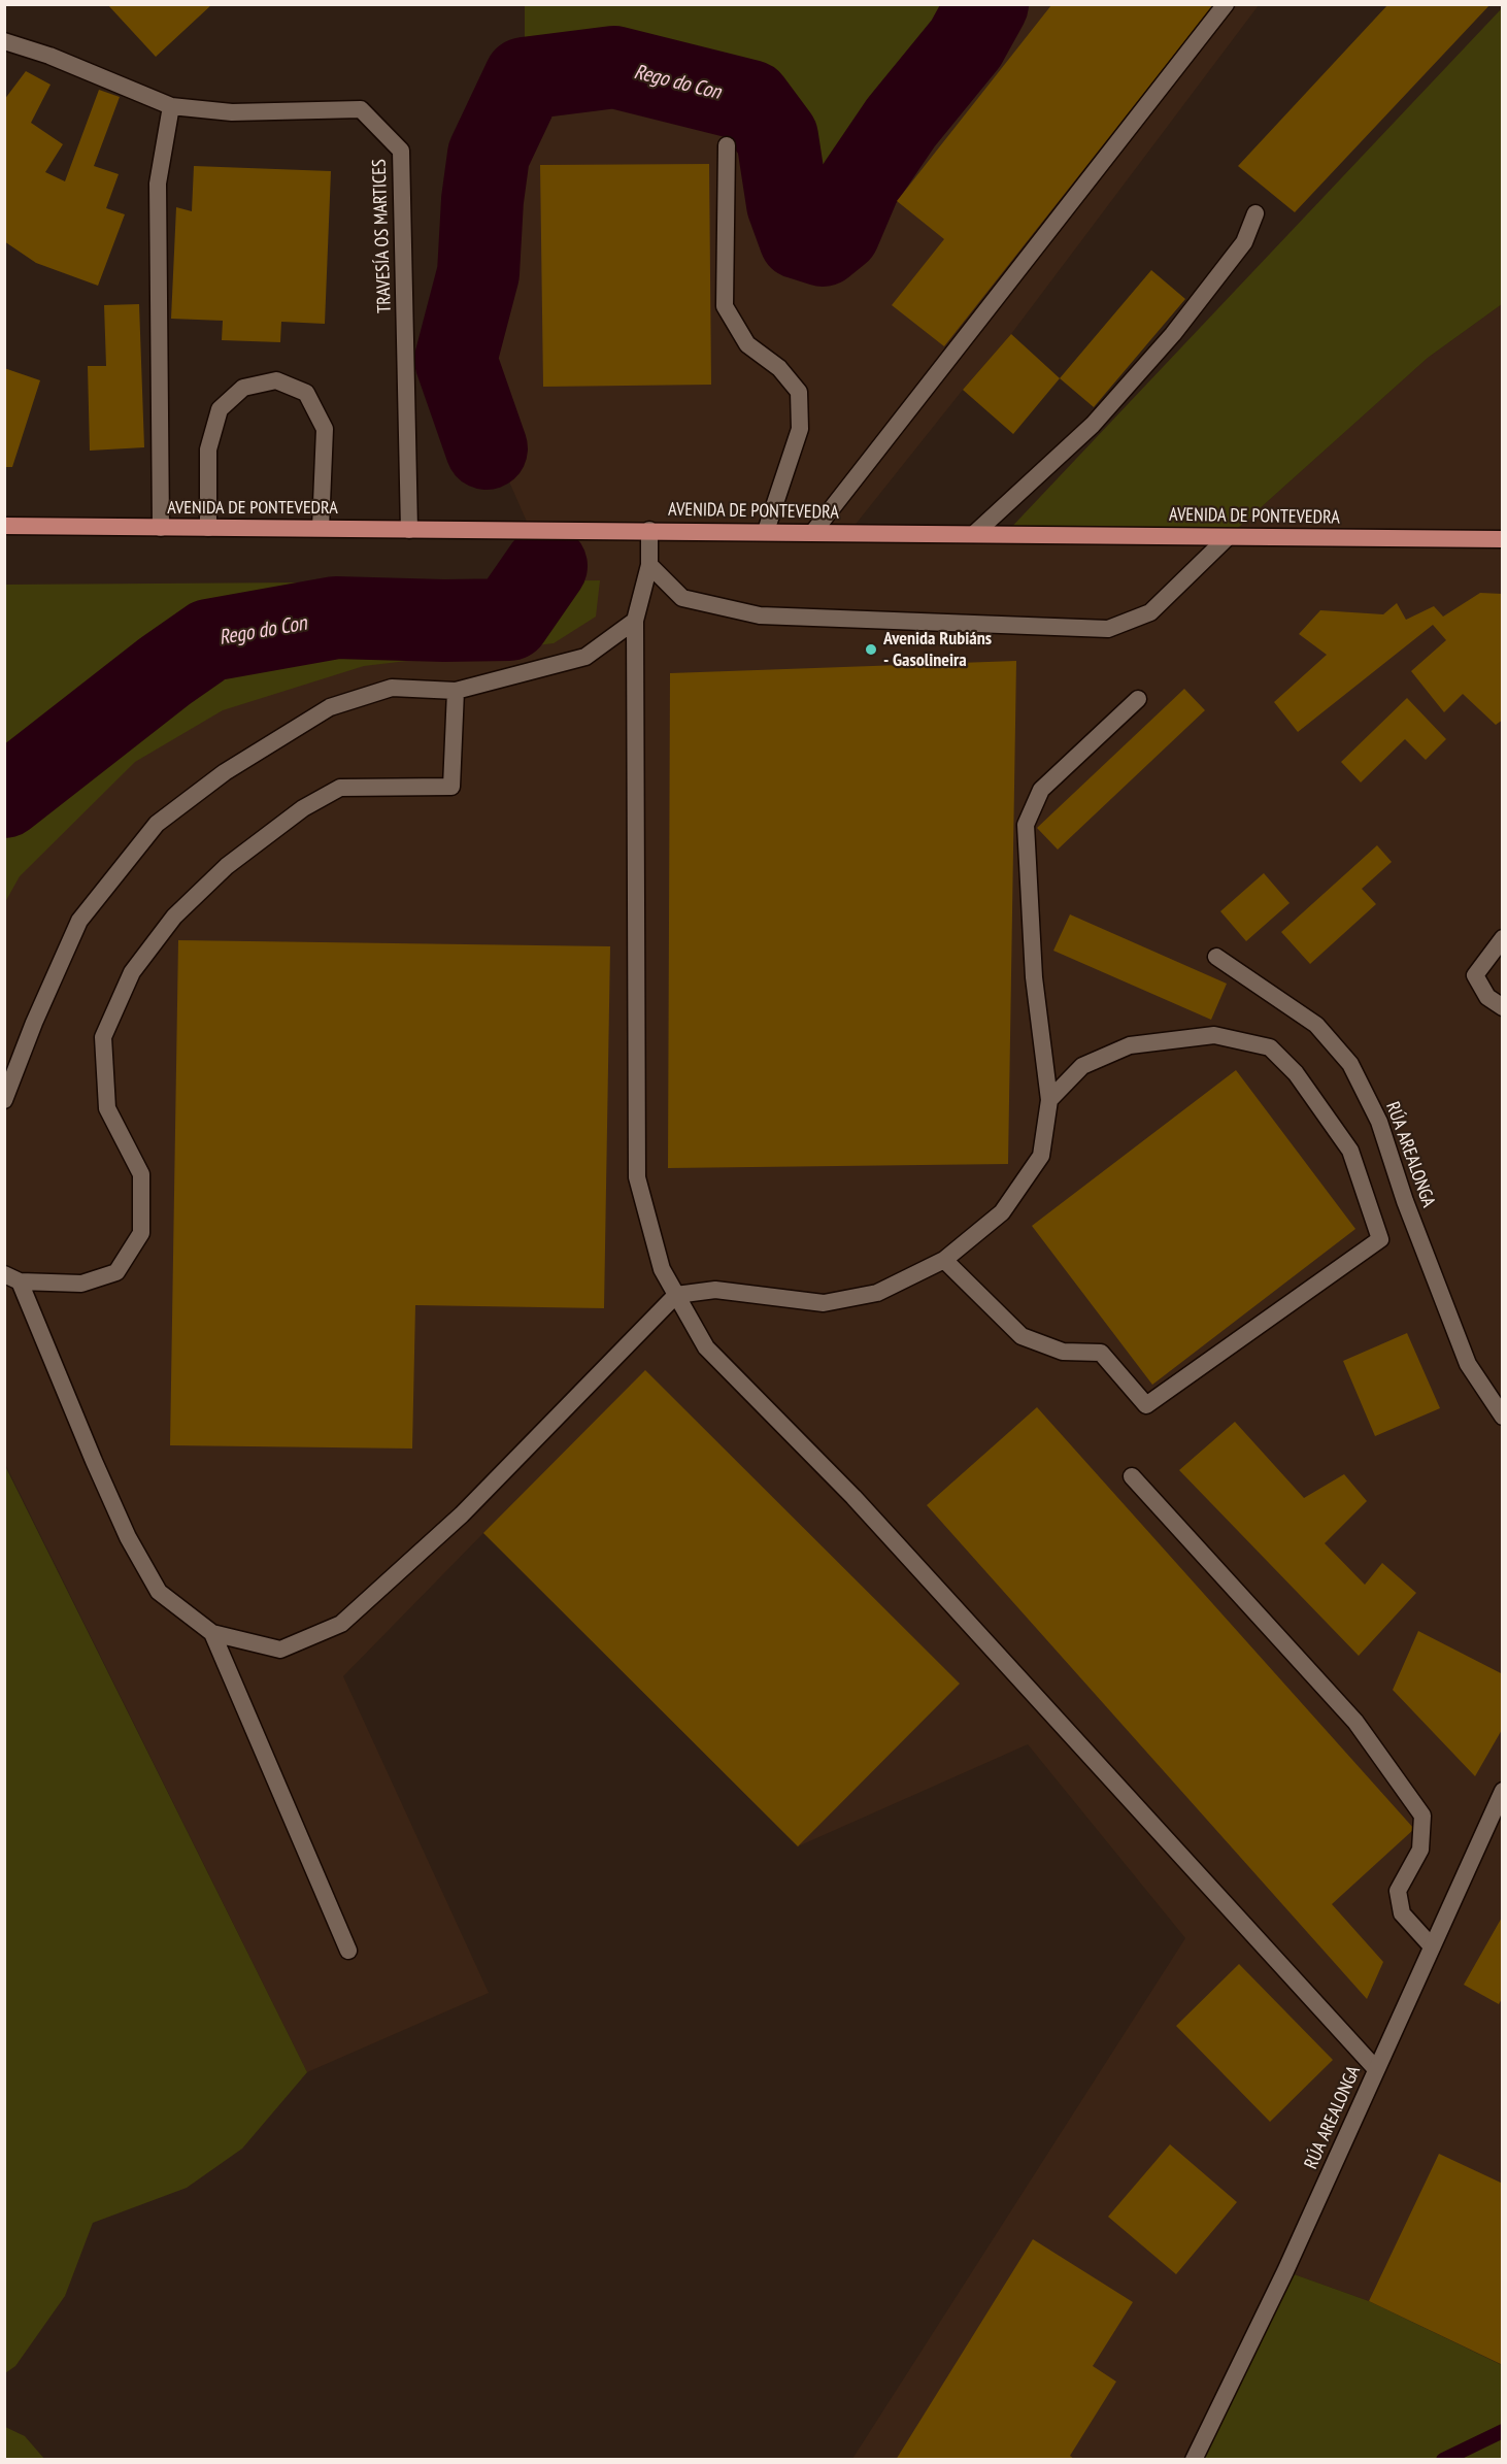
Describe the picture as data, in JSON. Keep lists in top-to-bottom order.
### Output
{
  "streets": {
    "main road": ["AVENIDA DE PONTEVEDRA"],
    "street": ["TRAVESÍA OS MARTICES", "RÚA AREALONGA"]
  },
  "crossings": [
    ["TRAVESÍA OS MARTICES", "AVENIDA DE PONTEVEDRA"]
  ],
  "water": ["Rego do Con"],
  "places": ["Avenida Rubiáns - Gasolineira"]
}
